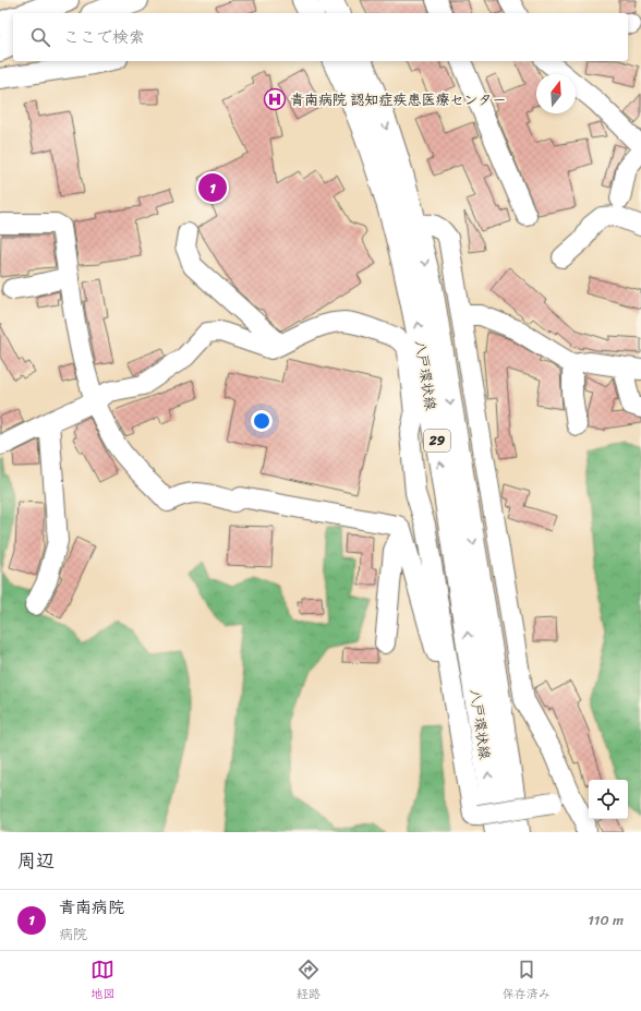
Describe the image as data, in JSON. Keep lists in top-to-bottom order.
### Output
{
  "streets": {
    "main road": ["八戸環状線", "29"]
  },
  "places": {
    "hospital": ["青南病院 認知症疾患医療センター"]
  },
  "north": "top",
  "page": {
    "search": "ここで検索",
    "pins": "1",
    "heading": "周辺",
    "list": [
      {
        "mark": "1",
        "name": "青南病院",
        "note": "病院",
        "value": "110 m"
      }
    ],
    "nav": ["地図", "経路", "保存済み"]
  }
}
